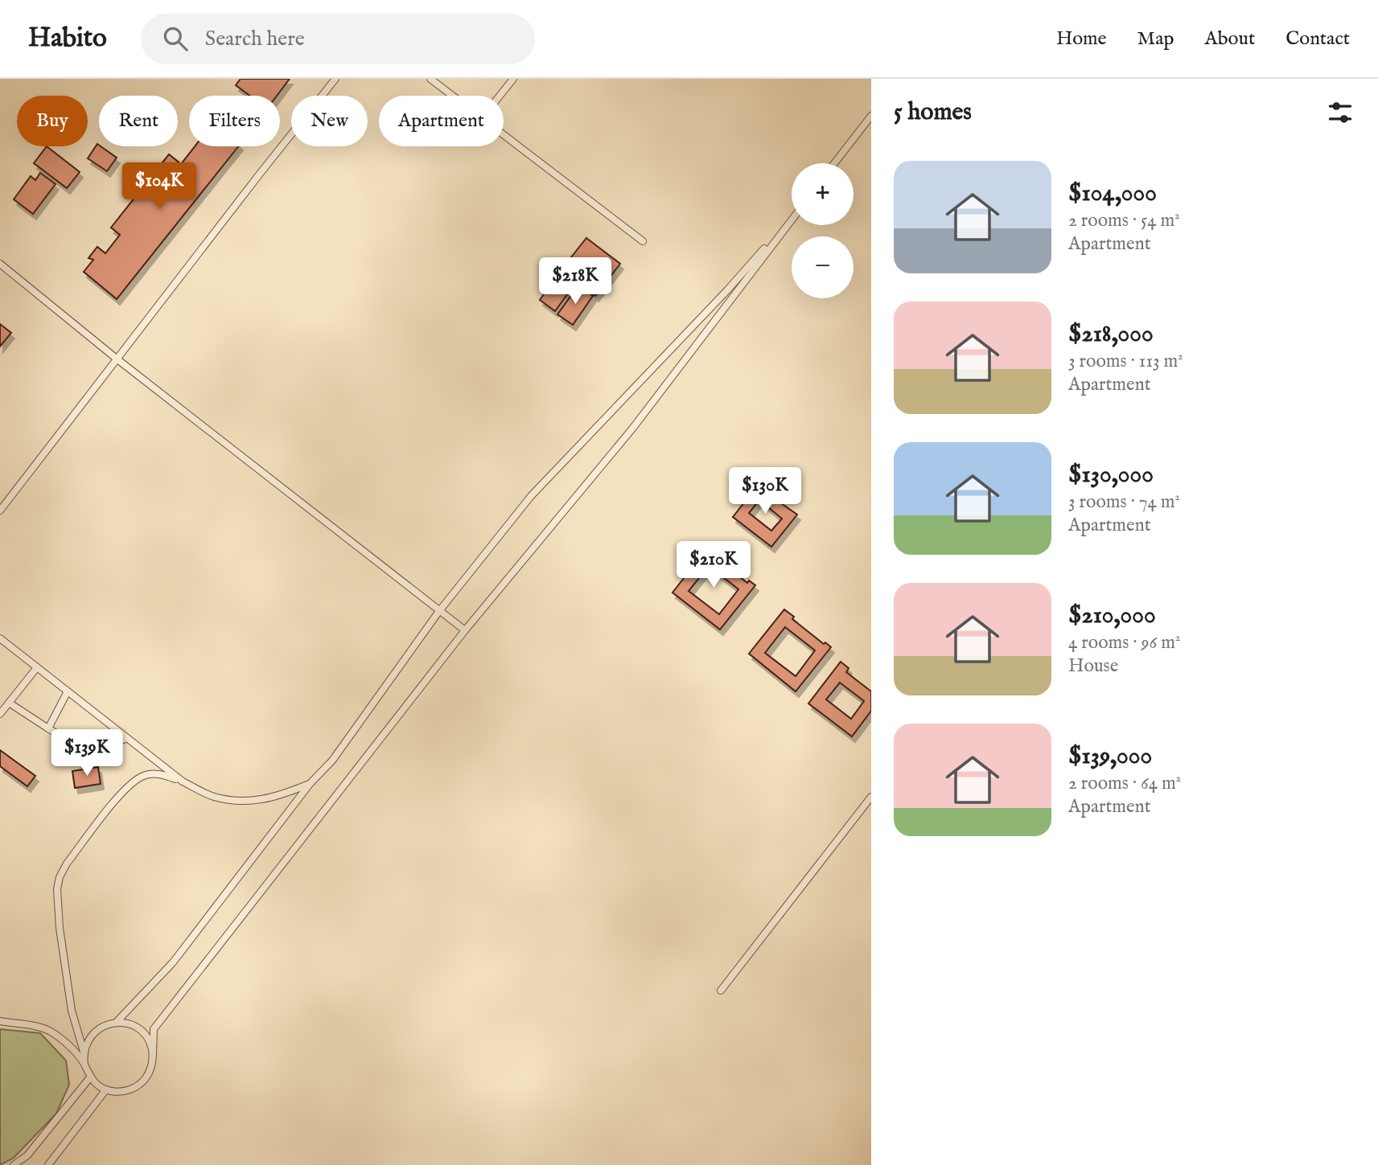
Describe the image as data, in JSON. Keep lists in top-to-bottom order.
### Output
{
  "page": {
    "header": "Habito",
    "search": "Search here",
    "nav": [
      "Home",
      "Map",
      "About",
      "Contact"
    ],
    "heading": "5 homes",
    "chip": [
      "Buy",
      "Rent",
      "Filters",
      "New",
      "Apartment"
    ],
    "list": [
      {
        "name": "$104,000",
        "note": "2 rooms · 54 m² · Apartment"
      },
      {
        "name": "$218,000",
        "note": "3 rooms · 113 m² · Apartment"
      },
      {
        "name": "$130,000",
        "note": "3 rooms · 74 m² · Apartment"
      },
      {
        "name": "$210,000",
        "note": "4 rooms · 96 m² · House"
      },
      {
        "name": "$139,000",
        "note": "2 rooms · 64 m² · Apartment"
      }
    ],
    "price": [
      "$104K",
      "$218K",
      "$130K",
      "$210K",
      "$139K"
    ],
    "map_buttons": ["+", "−"]
  }
}
